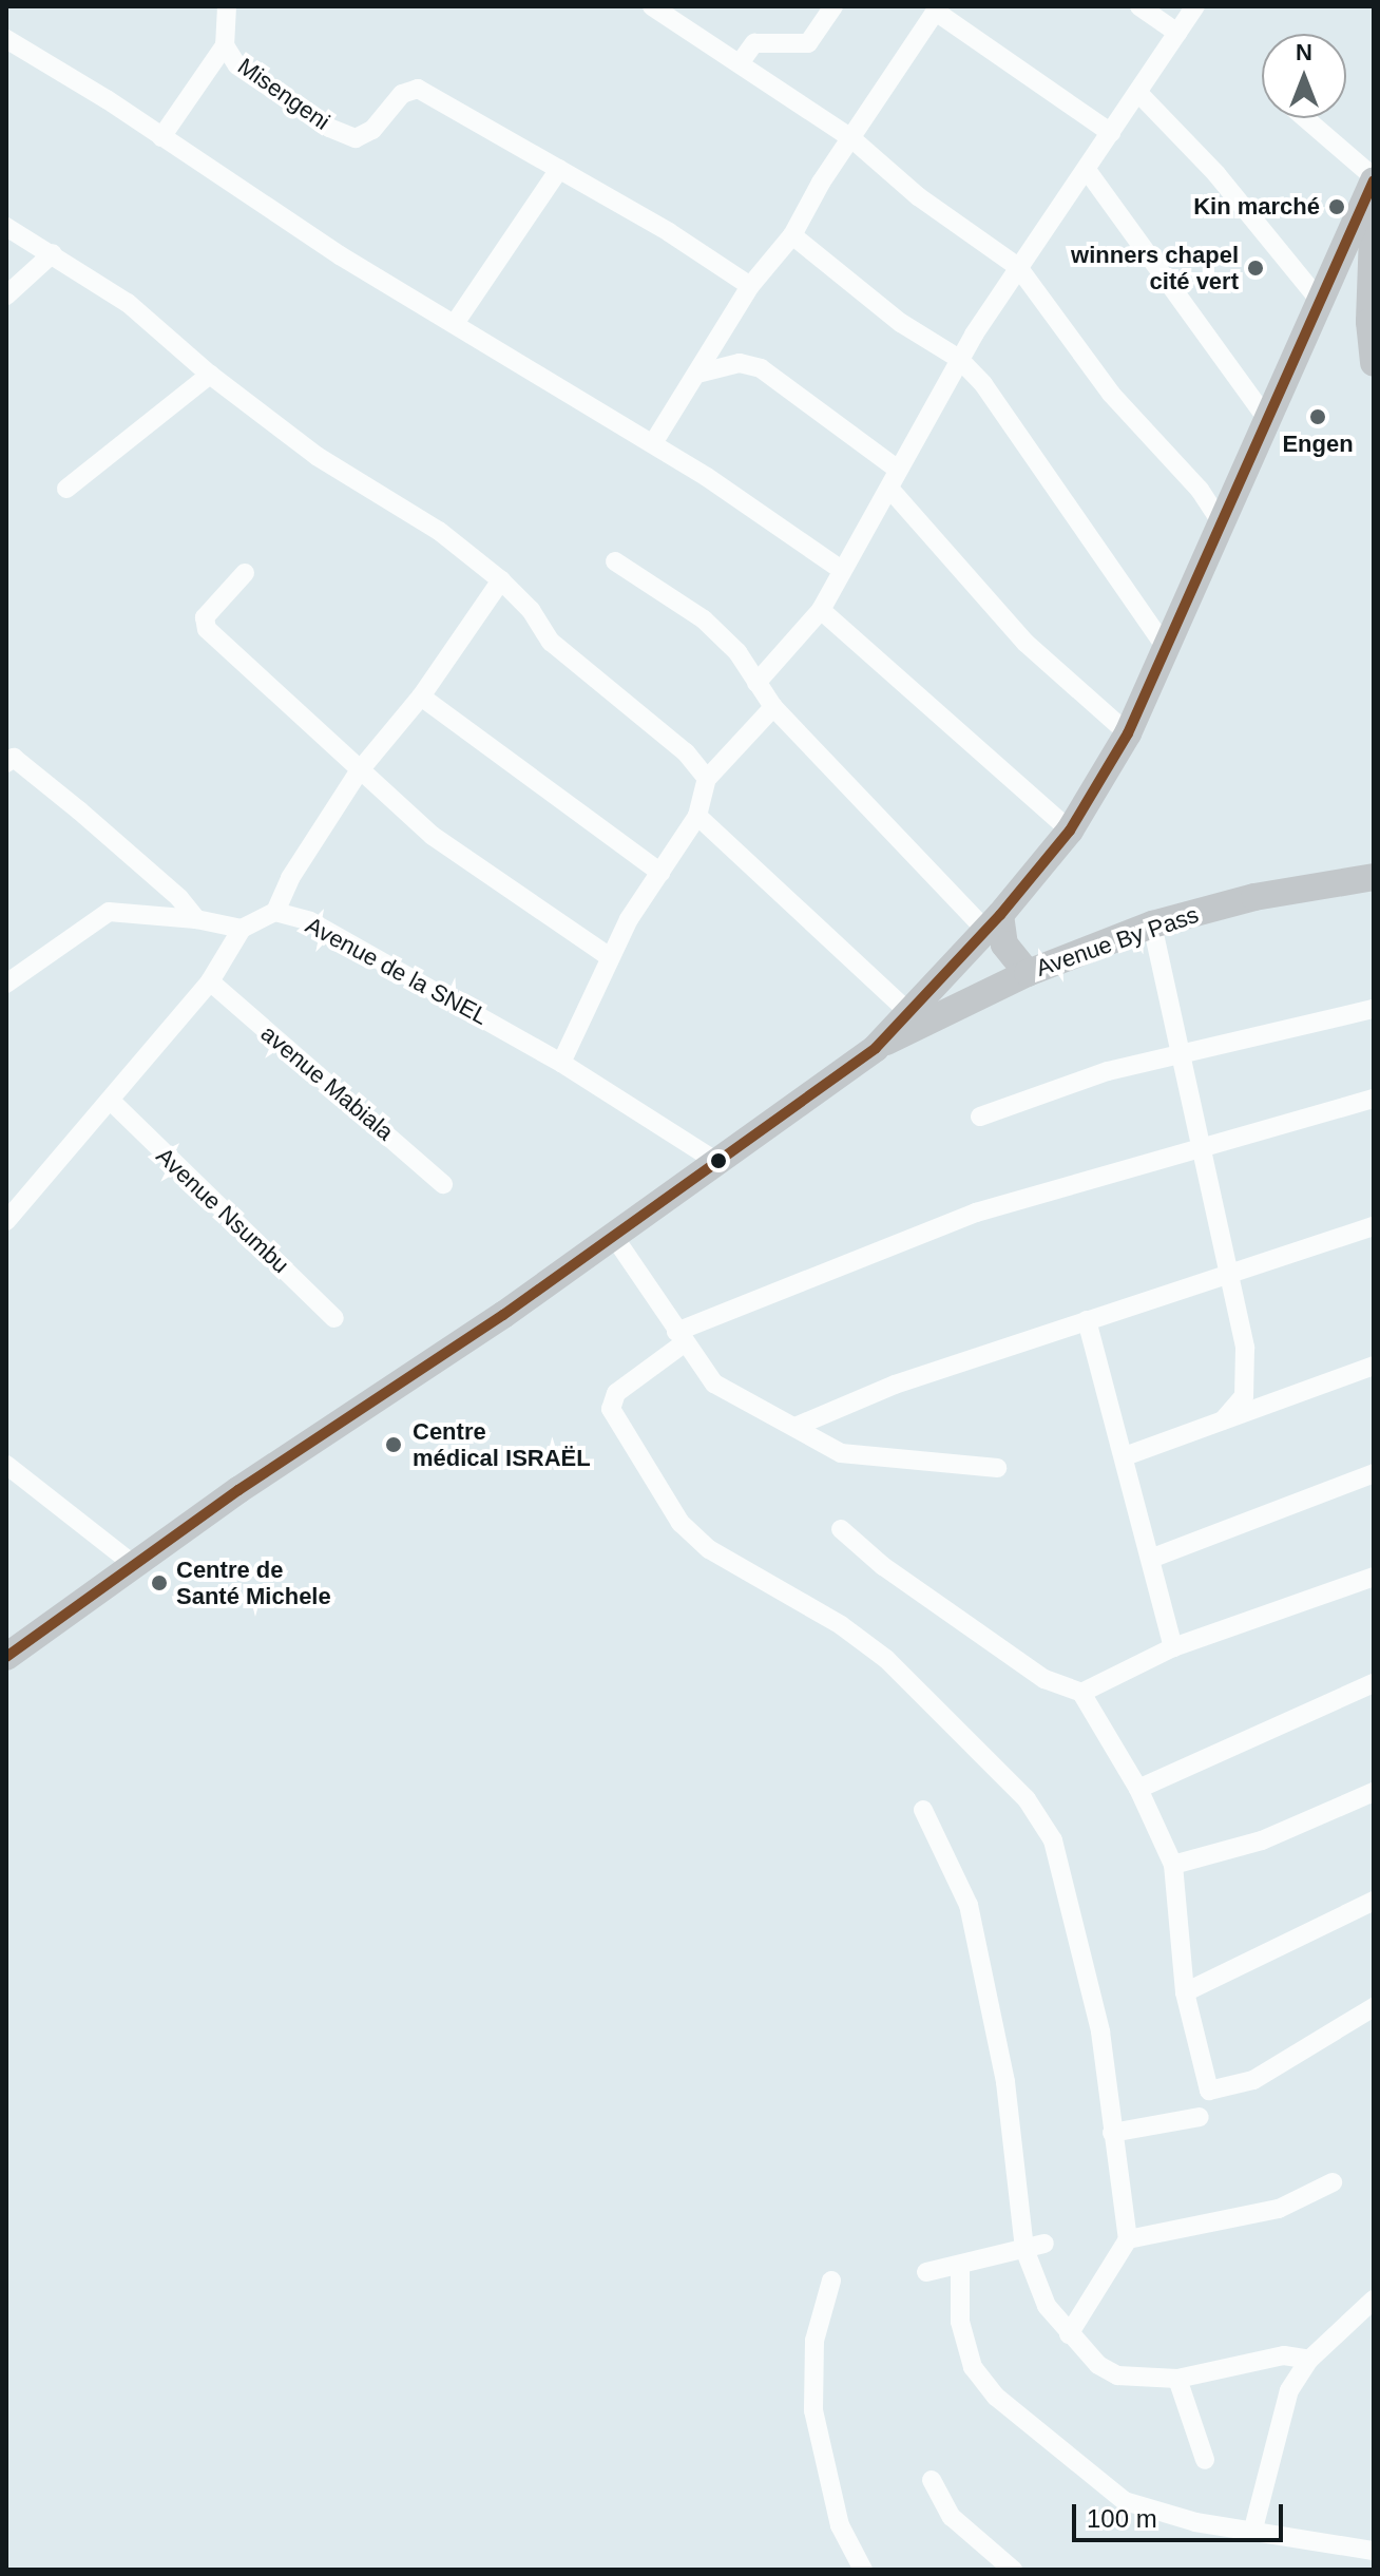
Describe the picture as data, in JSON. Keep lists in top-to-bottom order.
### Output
{
  "streets": {
    "highway": ["Avenue By Pass"],
    "street": [
      "Misengeni",
      "Avenue de la SNEL",
      "avenue Mabiala",
      "Avenue Nsumbu"
    ]
  },
  "places": [
    "Kin marché",
    "winners chapel cité vert",
    "Engen",
    "Centre médical ISRAËL",
    "Centre de Santé Michele"
  ],
  "scale_bar": "100 m",
  "north": "top"
}
